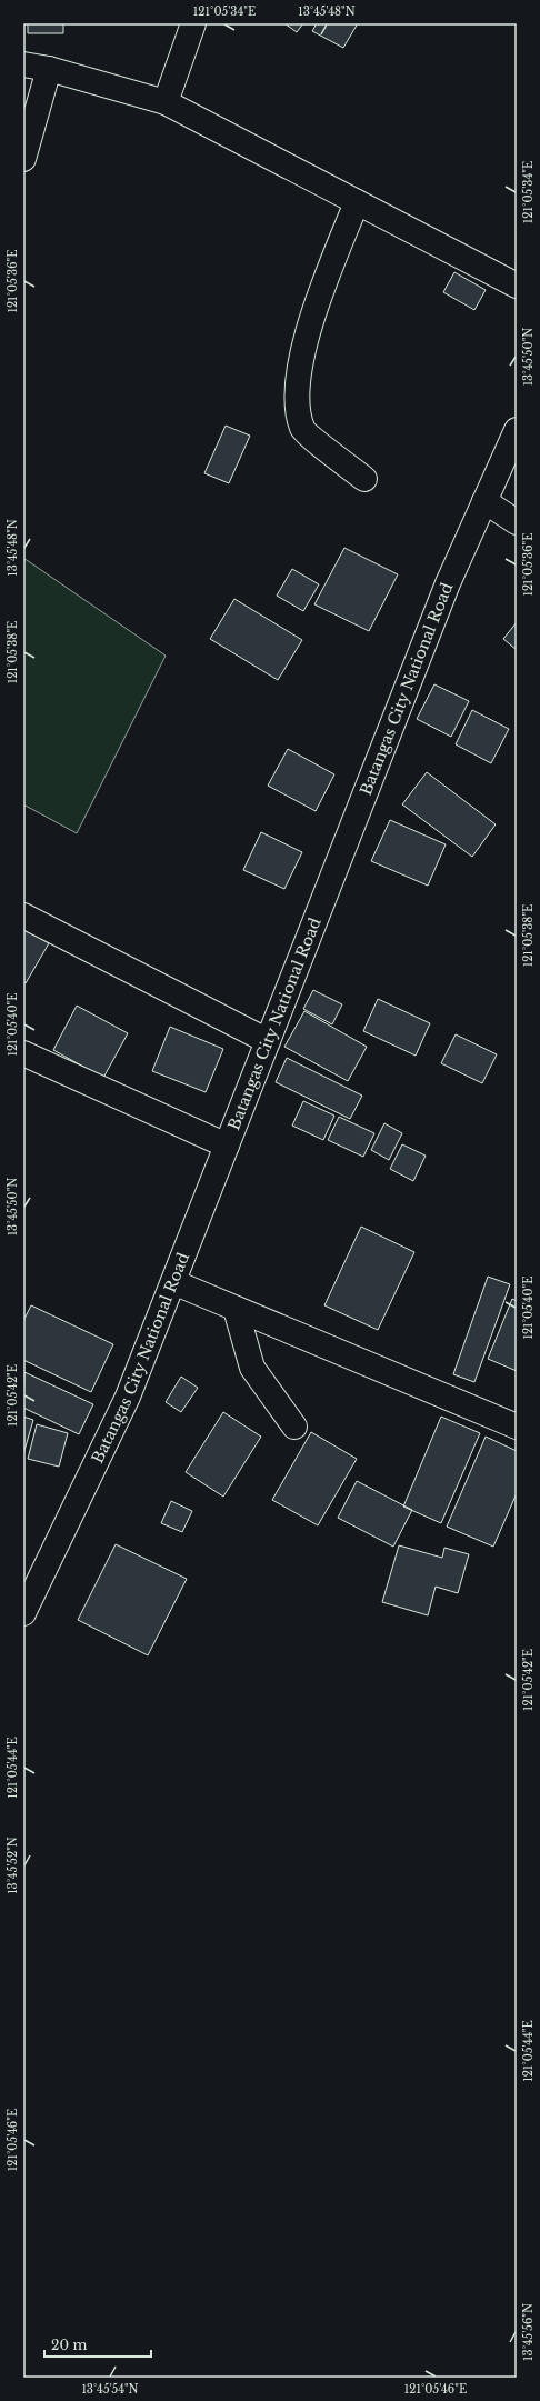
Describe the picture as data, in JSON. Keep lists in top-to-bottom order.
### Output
{
  "streets": {
    "street": ["Batangas City National Road"]
  },
  "scale_bar": "20 m",
  "coordinates": [
    "121°05'34\"E",
    "13°45'48\"N",
    "121°05'36\"E",
    "13°45'50\"N",
    "121°05'38\"E",
    "121°05'40\"E",
    "121°05'42\"E",
    "121°05'44\"E",
    "13°45'52\"N",
    "121°05'46\"E",
    "13°45'56\"N",
    "13°45'54\"N"
  ]
}
